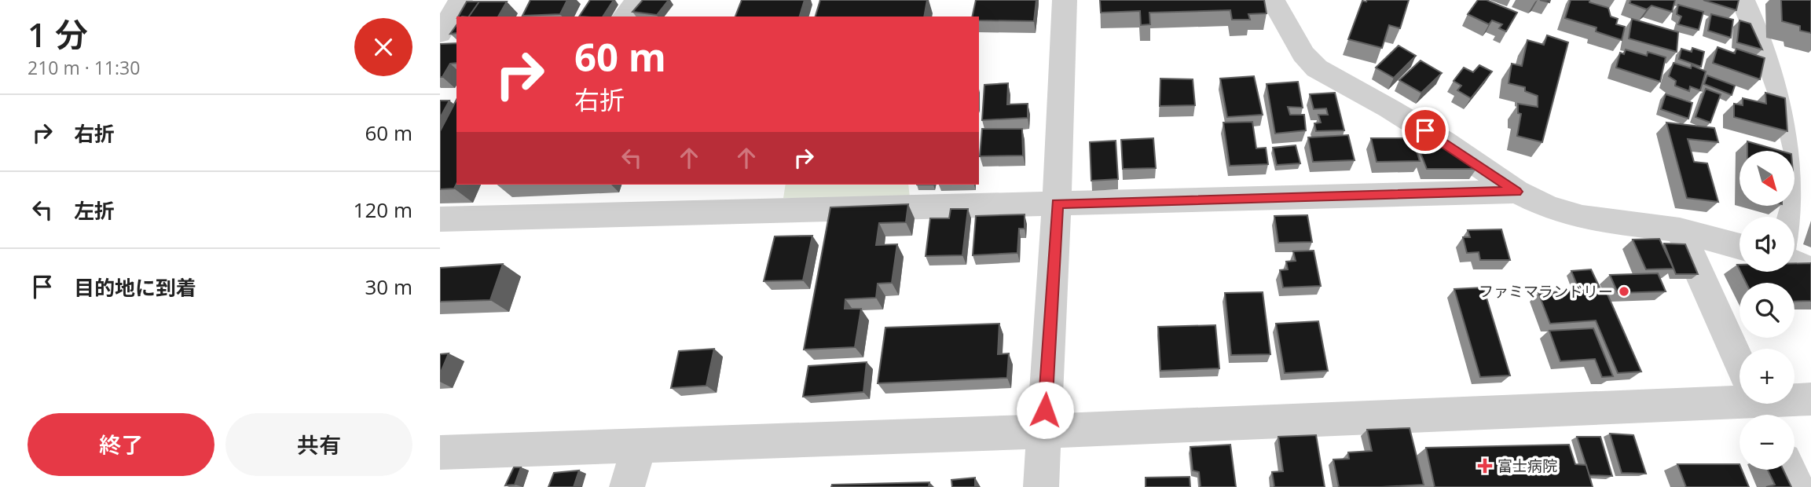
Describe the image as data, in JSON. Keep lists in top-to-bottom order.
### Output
{
  "places": {
    "other": ["ファミマランドリー"],
    "health": ["富士病院"]
  },
  "north": "bottom right",
  "page": {
    "heading": ["1 分", "210 m · 11:30"],
    "turn": ["60 m", "右折"],
    "list": [
      {
        "name": "右折",
        "value": "60 m"
      },
      {
        "name": "左折",
        "value": "120 m"
      },
      {
        "name": "目的地に到着",
        "value": "30 m"
      }
    ],
    "map_buttons": ["+", "−"],
    "buttons": ["終了", "共有"]
  }
}
